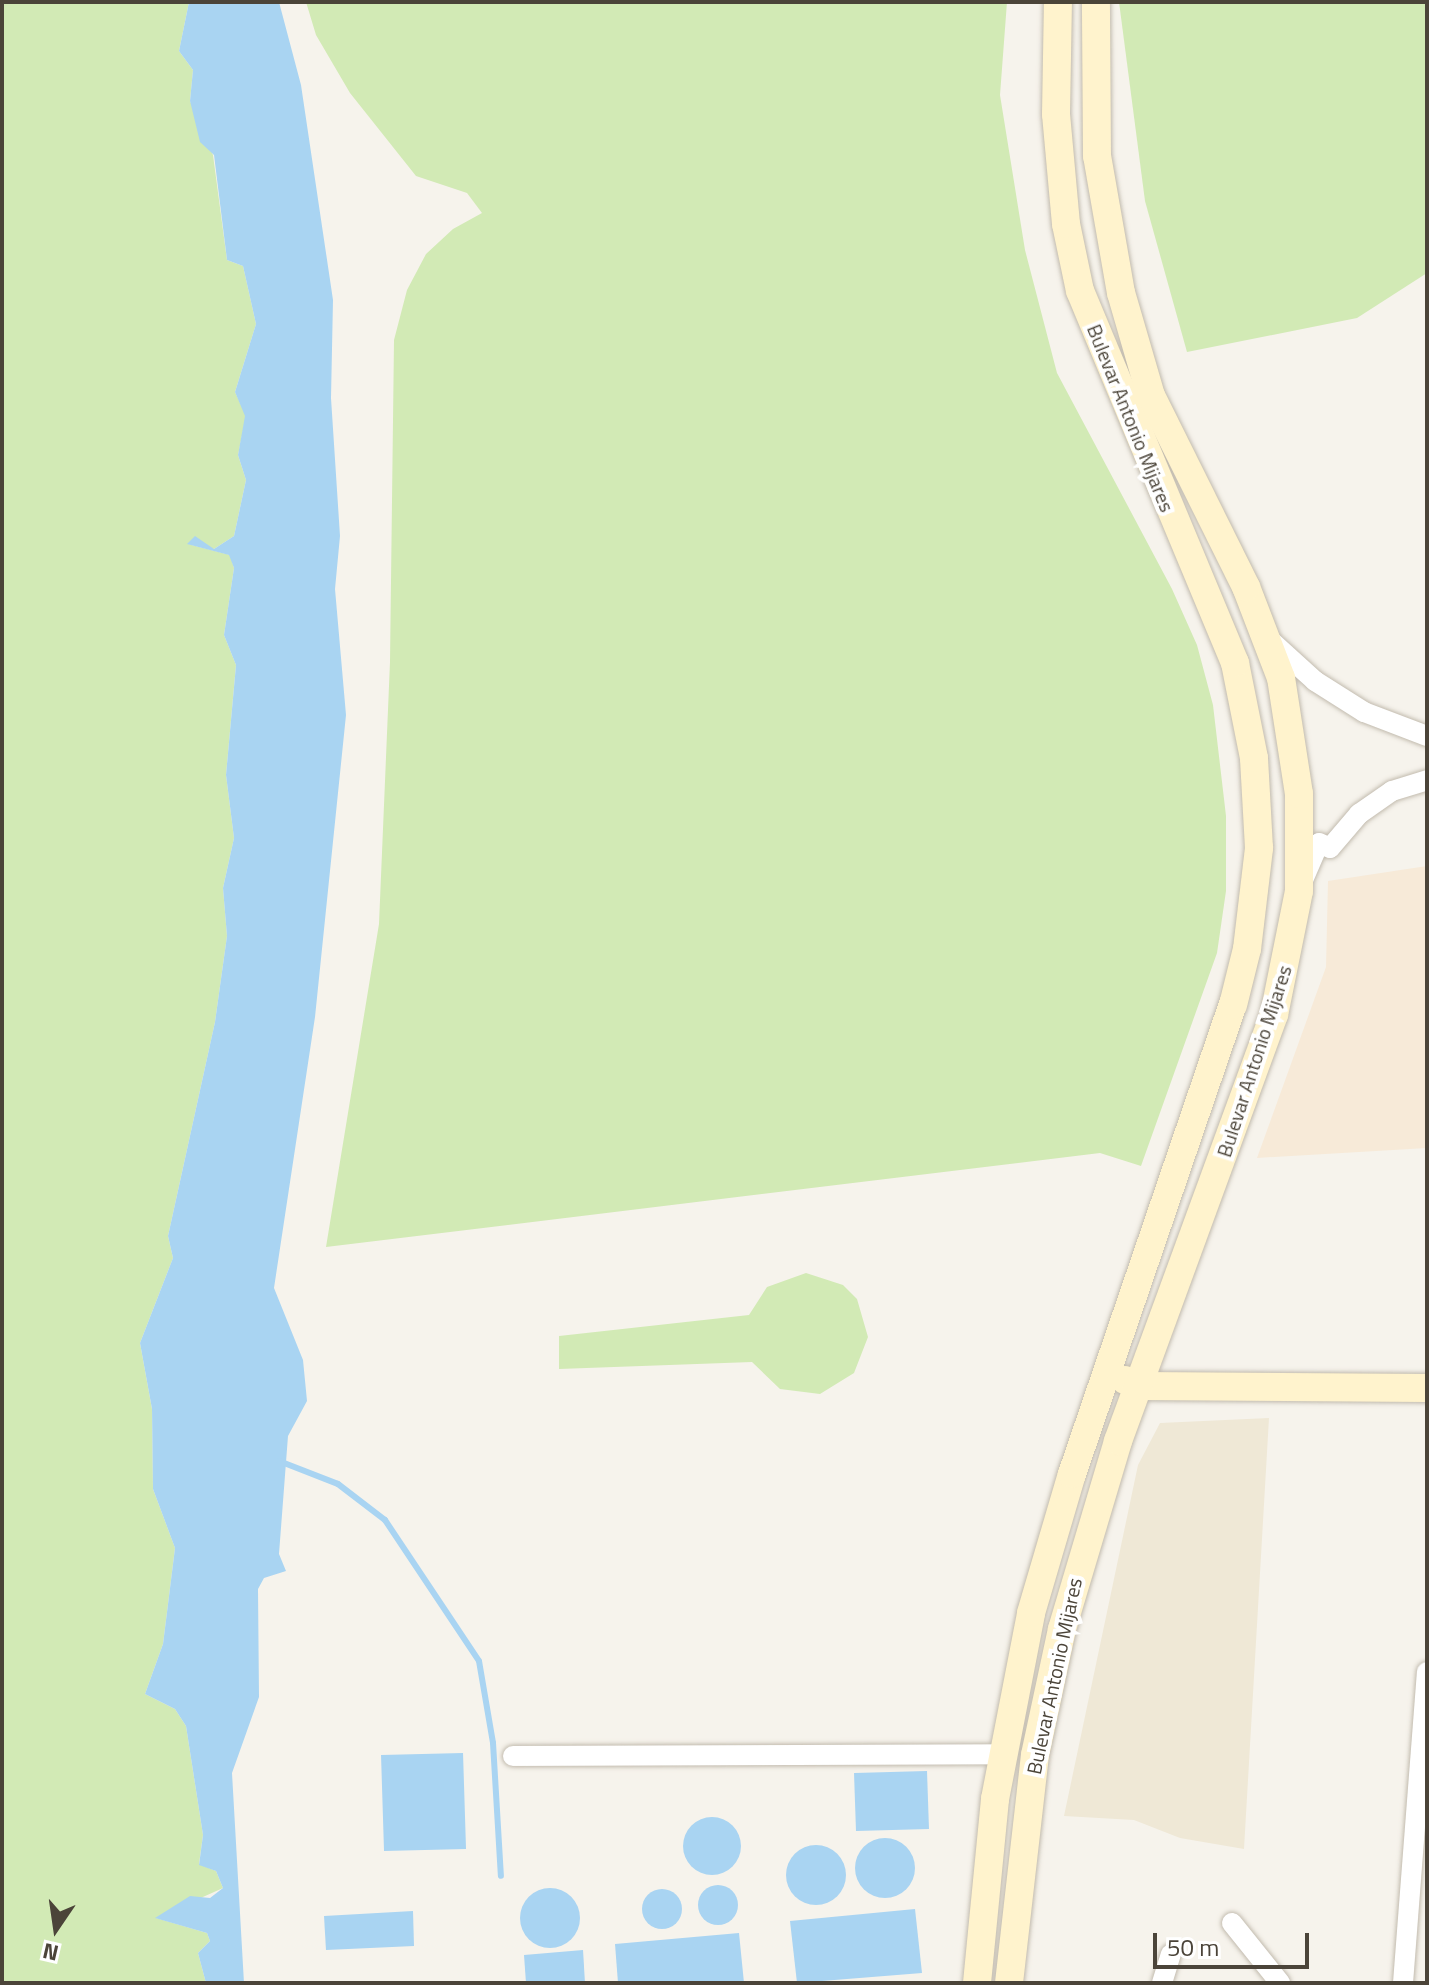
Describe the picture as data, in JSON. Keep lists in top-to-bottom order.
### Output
{
  "streets": {
    "main road": ["Bulevar Antonio Mijares"]
  },
  "scale_bar": "50 m",
  "north": "bottom"
}
